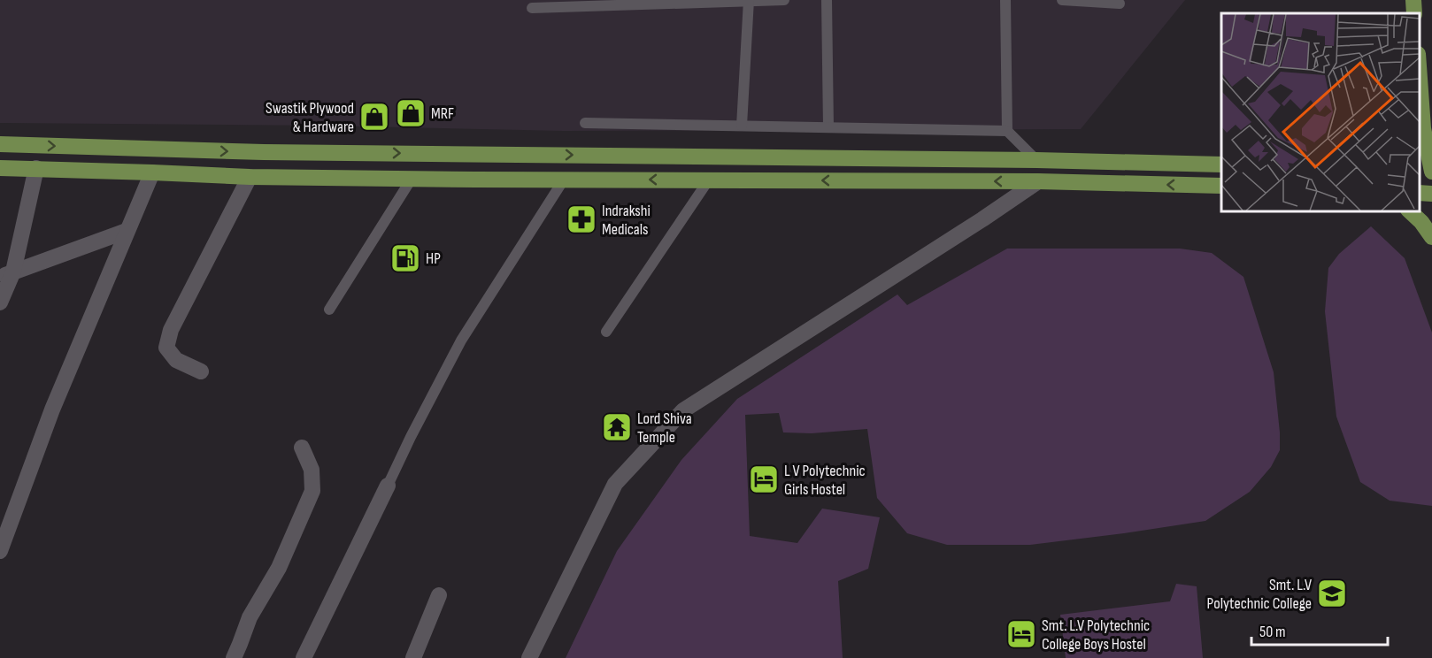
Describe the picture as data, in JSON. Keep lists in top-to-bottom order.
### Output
{
  "places": {
    "shop": ["MRF", "Swastik Plywood & Hardware"],
    "pharmacy": ["Indrakshi Medicals"],
    "fuel station": ["HP"],
    "temple": ["Lord Shiva Temple"],
    "hotel": ["L V Polytechnic Girls Hostel", "Smt. L.V Polytechnic College Boys Hostel"],
    "school or university": ["Smt. L.V Polytechnic College"]
  },
  "scale_bar": "50 m"
}
